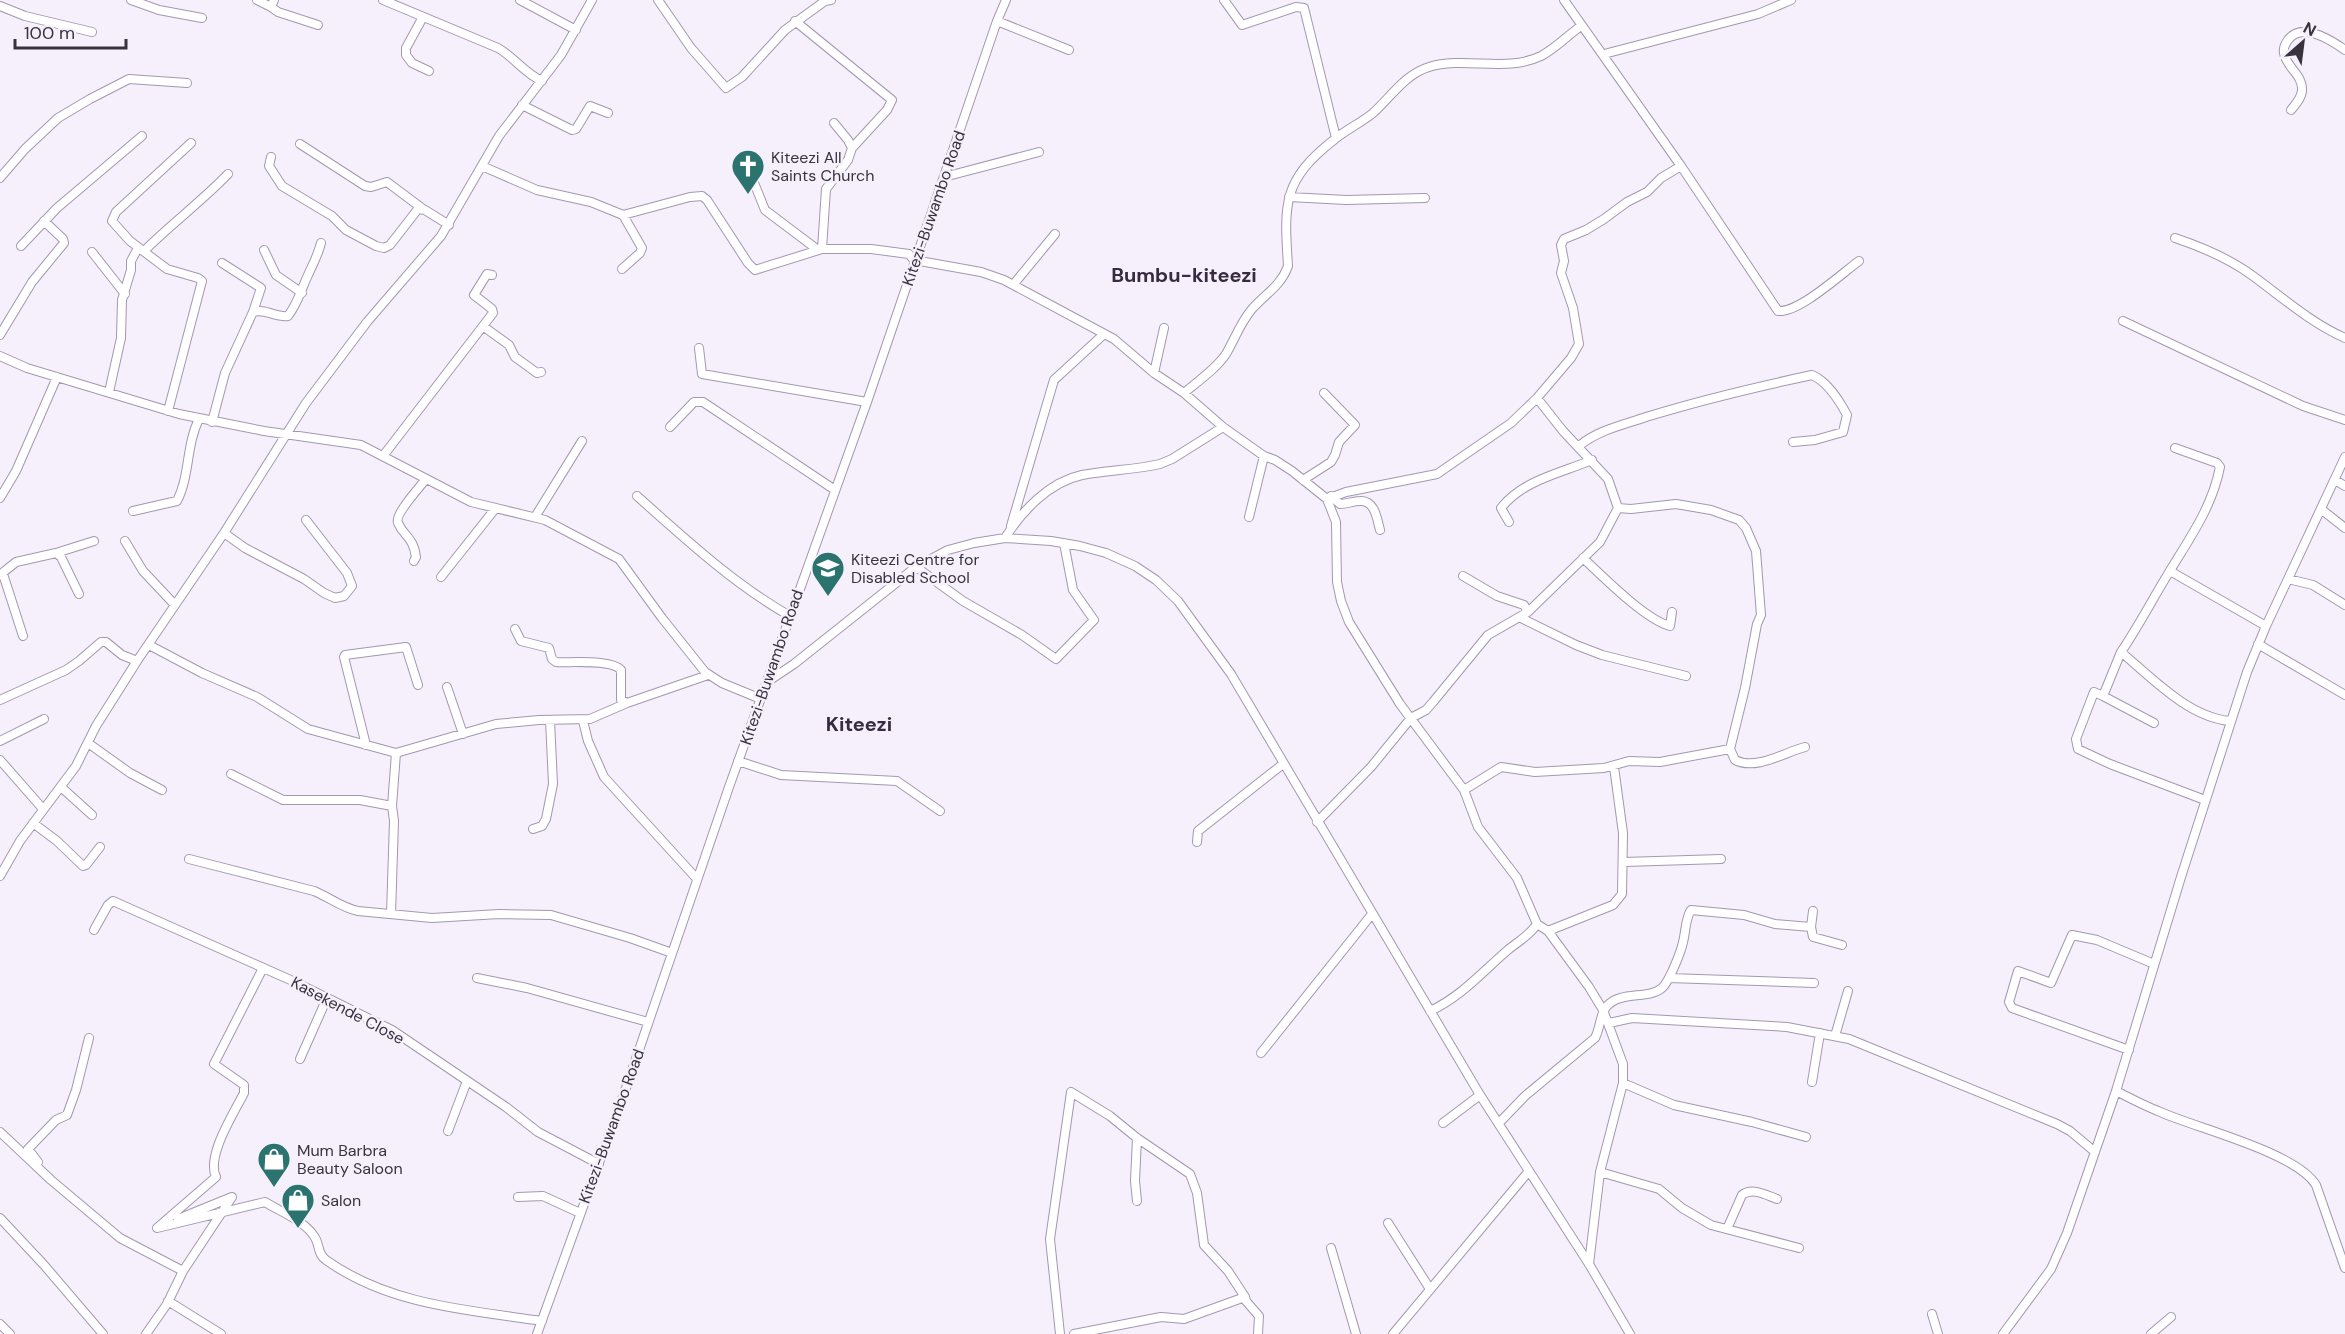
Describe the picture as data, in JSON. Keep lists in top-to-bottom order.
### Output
{
  "streets": {
    "street": ["Kitezi-Buwambo Road", "Kasekende Close"]
  },
  "crossings": [
    ["Kitezi-Buwambo Road", "Kasekende Close"]
  ],
  "districts": ["Bumbu-kiteezi", "Kiteezi"],
  "places": {
    "church": ["Kiteezi All Saints Church"],
    "school or university": ["Kiteezi Centre for Disabled School"],
    "shop": ["Mum Barbra Beauty Saloon", "Salon"]
  },
  "scale_bar": "100 m",
  "north": "top right"
}
